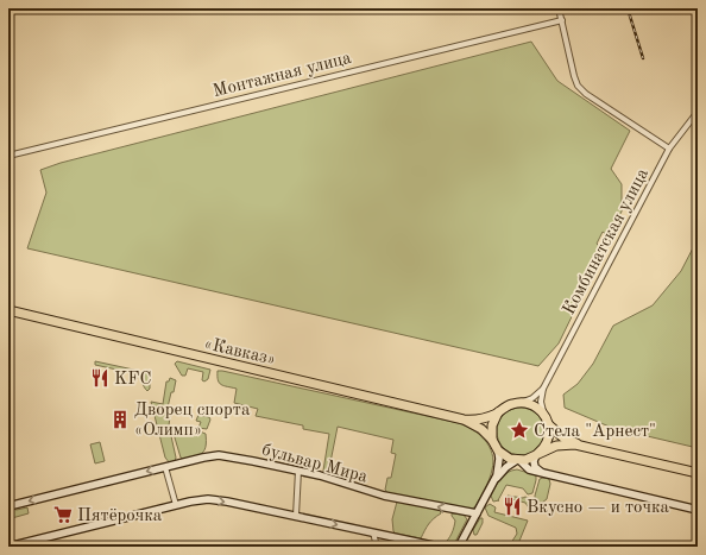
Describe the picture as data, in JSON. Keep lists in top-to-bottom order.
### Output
{
  "streets": {
    "highway": ["«Кавказ»"],
    "street": ["Монтажная улица", "Комбинатская улица", "бульвар Мира"]
  },
  "crossings": [
    ["Комбинатская улица", "«Кавказ»"]
  ],
  "places": {
    "restaurant": ["KFC", "Вкусно — и точка"],
    "building": ["Дворец спорта «Олимп»"],
    "place": ["Стела \"Арнест\""],
    "supermarket": ["Пятёрочка"]
  }
}
